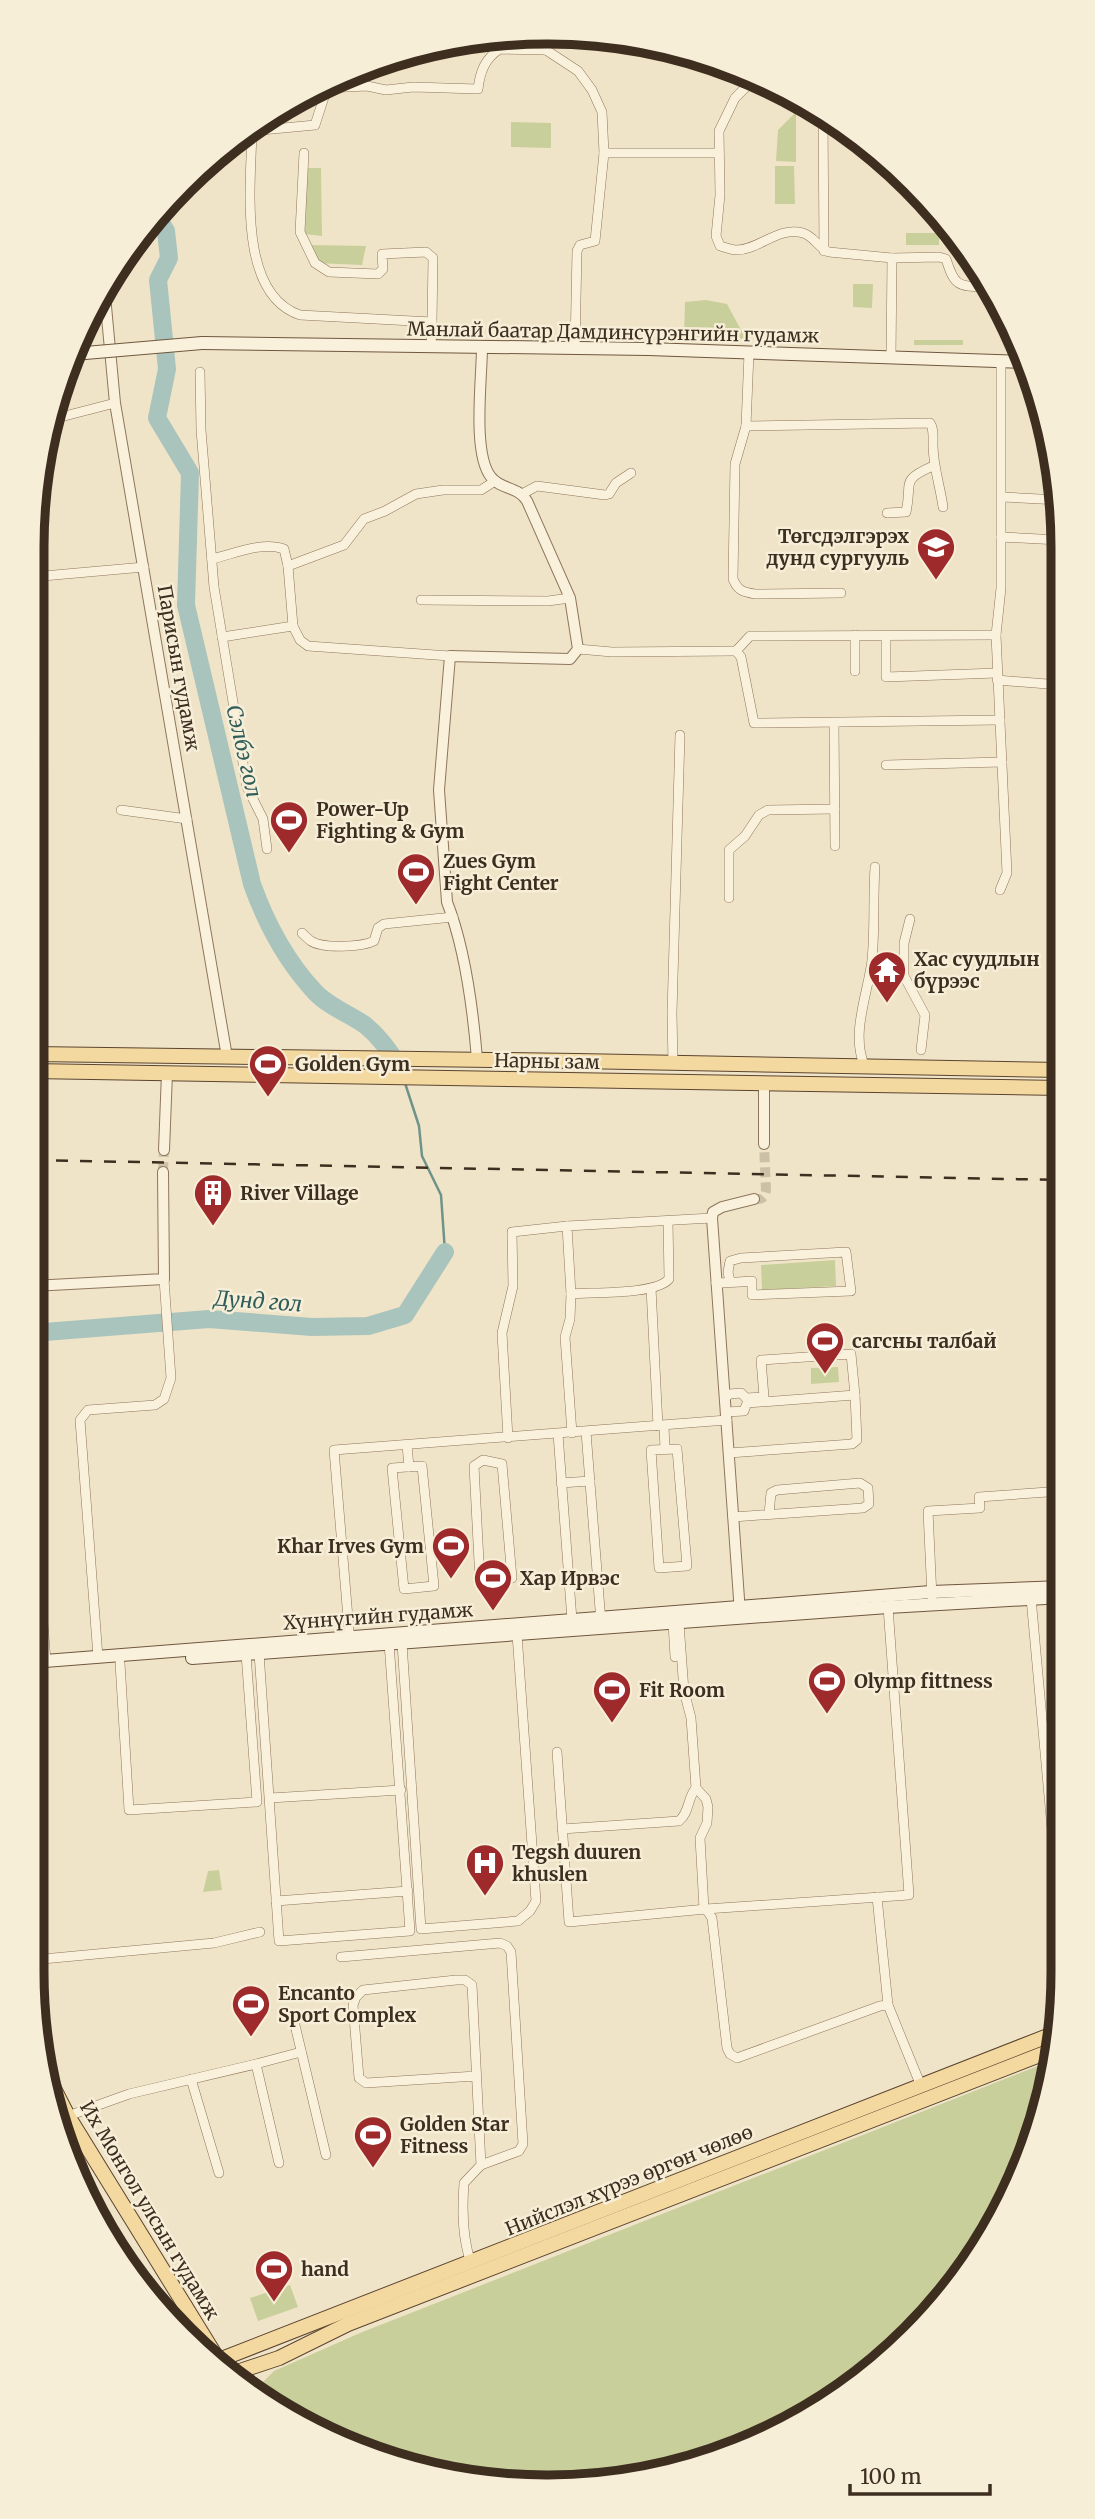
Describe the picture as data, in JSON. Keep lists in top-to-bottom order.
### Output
{
  "streets": {
    "main road": [
      "Манлай баатар Дамдинсүрэнгийн гудамж",
      "Нарны зам",
      "Хүннүгийн гудамж",
      "Нийслэл хүрээ өргөн чөлөө",
      "Их Монгол улсын гудамж"
    ],
    "street": ["Парисын гудамж"]
  },
  "crossings": [
    ["Парисын гудамж", "Нарны зам"]
  ],
  "water": ["Сэлбэ гол", "Дунд гол"],
  "places": {
    "school or university": ["Төгсдэлгэрэх дунд сургууль"],
    "sports": [
      "Power-Up Fighting & Gym",
      "Zues Gym Fight Center",
      "Golden Gym",
      "сагсны талбай",
      "Khar Irves Gym",
      "Хар Ирвэс",
      "Olymp fittness",
      "Fit Room",
      "Encanto Sport Complex",
      "Golden Star Fitness",
      "hand"
    ],
    "temple": ["Хас суудлын бүрээс"],
    "building": ["River Village"],
    "hospital": ["Tegsh duuren khuslen"]
  },
  "scale_bar": "100 m"
}
